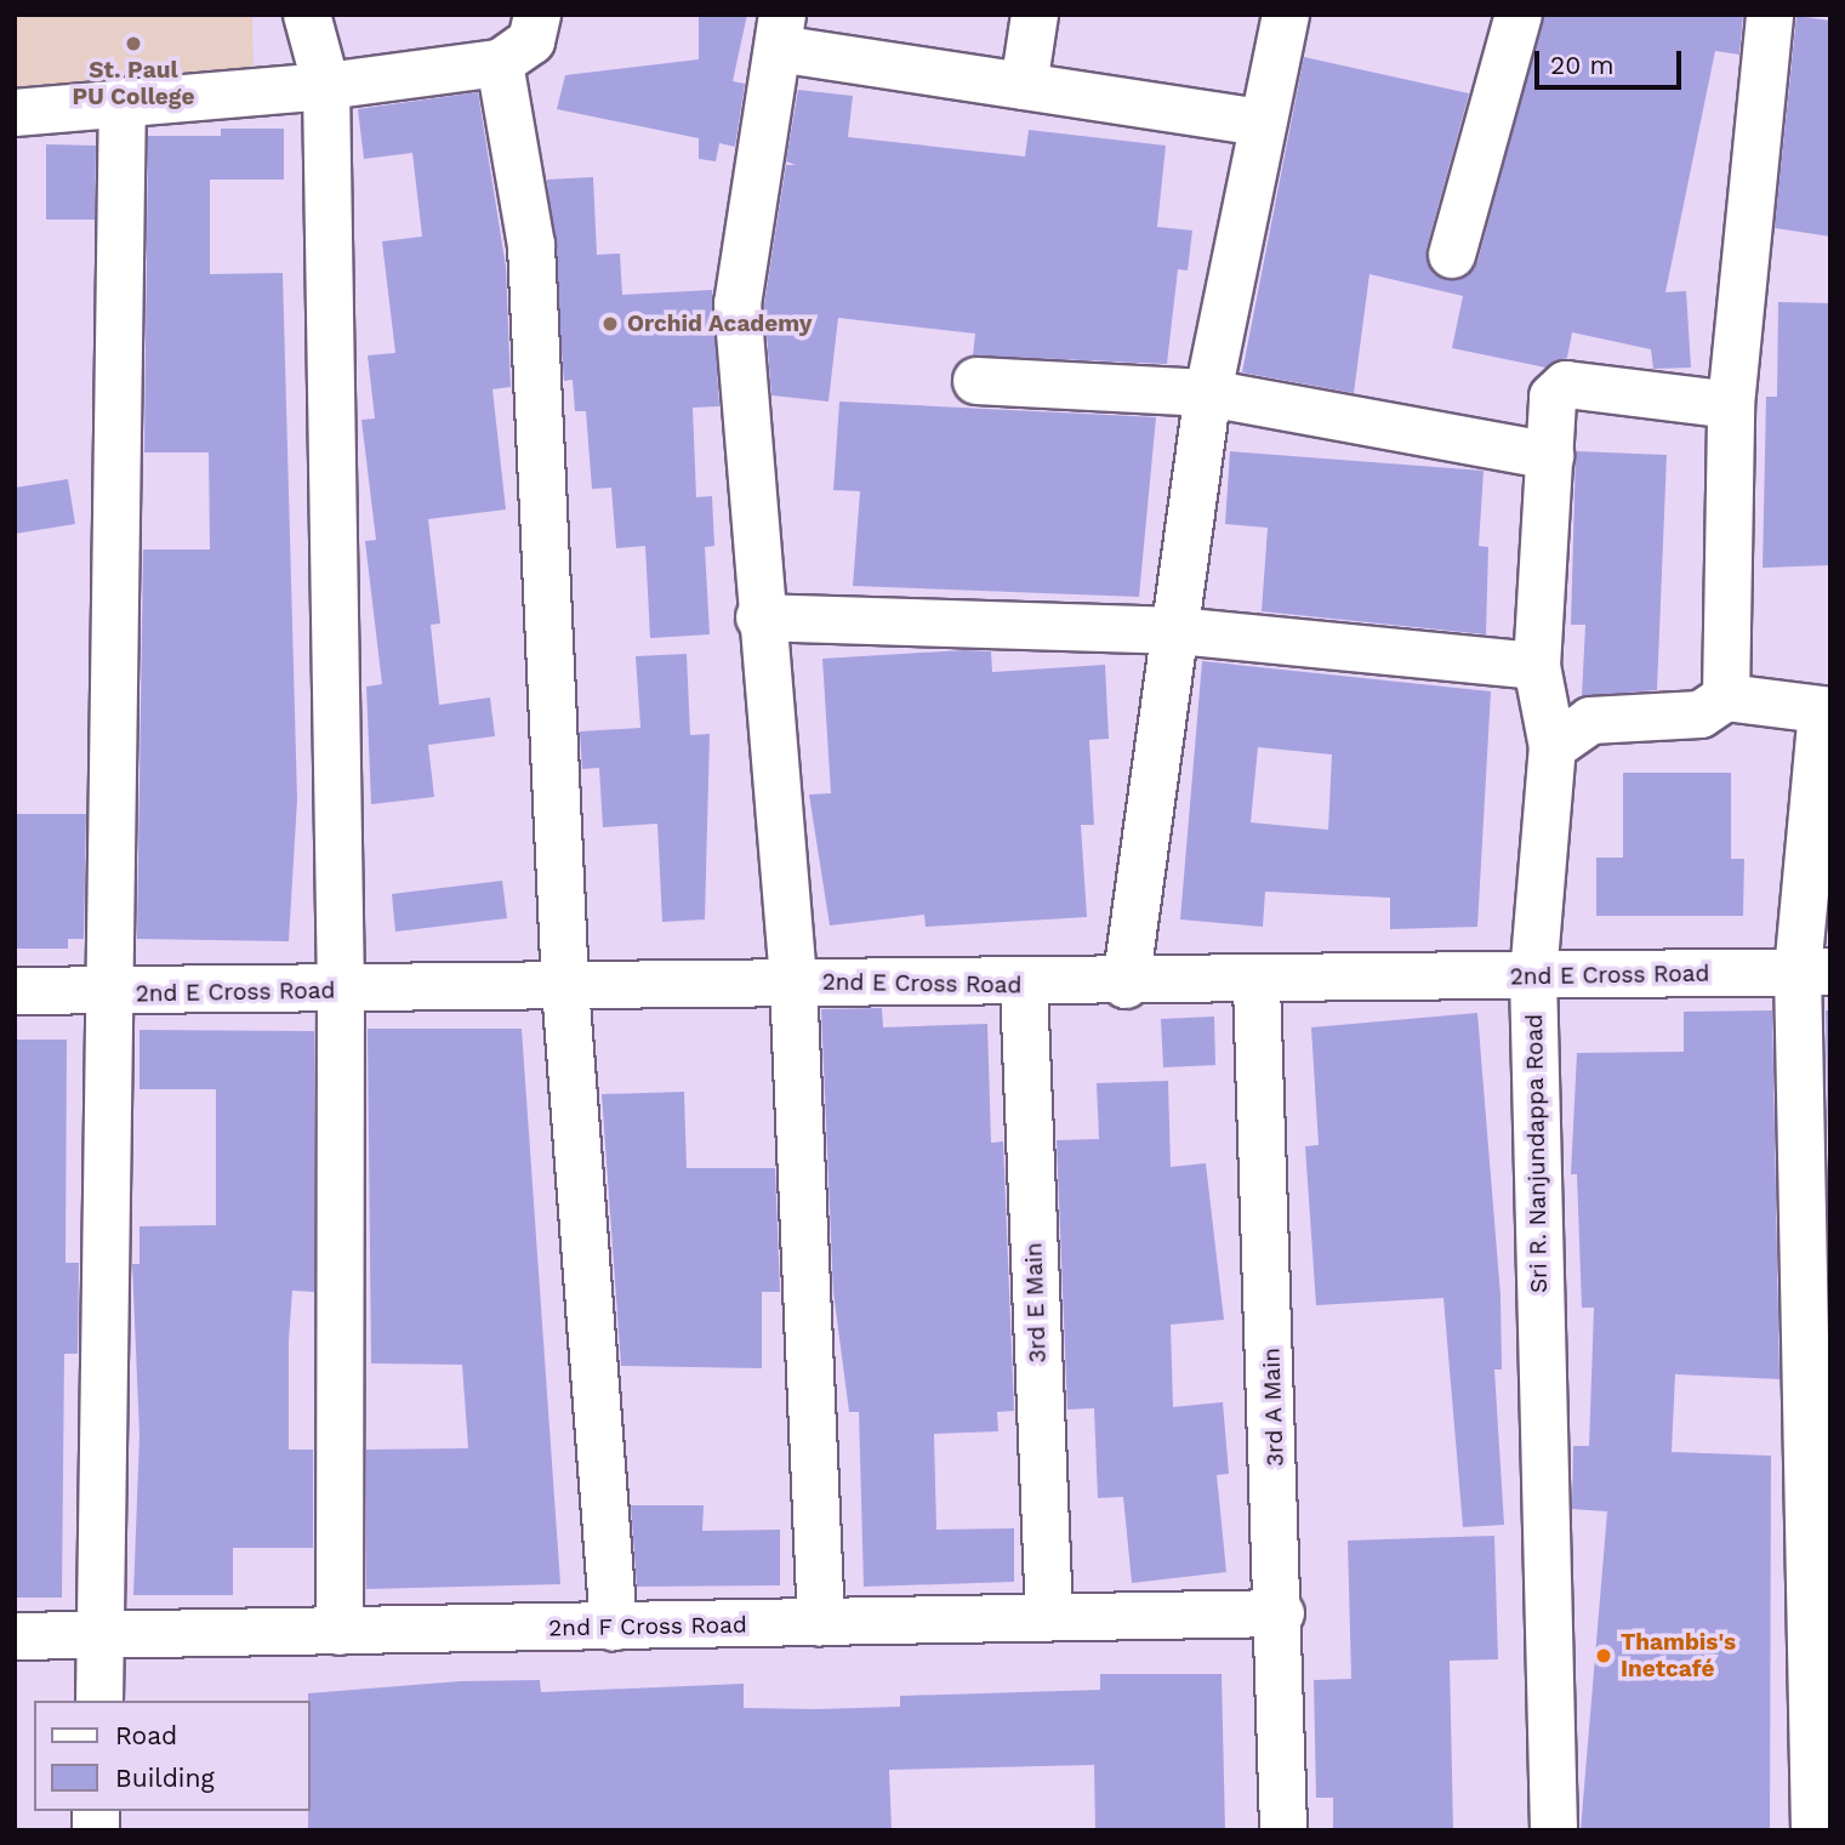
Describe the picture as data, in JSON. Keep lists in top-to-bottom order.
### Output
{
  "streets": {
    "street": [
      "2nd E Cross Road",
      "Sri R. Nanjundappa Road",
      "3rd E Main",
      "3rd A Main",
      "2nd F Cross Road"
    ]
  },
  "crossings": [
    ["2nd E Cross Road", "Sri R. Nanjundappa Road"],
    ["2nd E Cross Road", "3rd E Main"],
    ["2nd E Cross Road", "3rd A Main"],
    ["3rd E Main", "2nd F Cross Road"],
    ["3rd A Main", "2nd F Cross Road"]
  ],
  "places": ["St. Paul PU College", "Orchid Academy", "Thambis's Inetcafé"],
  "legend": ["Road", "Building"],
  "scale_bar": "20 m"
}
